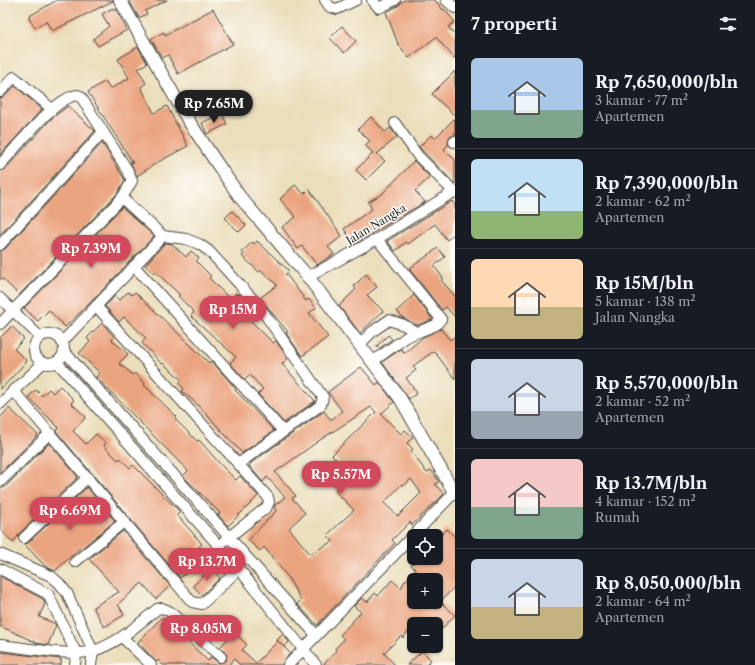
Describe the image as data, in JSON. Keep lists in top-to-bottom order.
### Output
{
  "streets": {
    "street": ["Jalan Nangka"]
  },
  "page": {
    "heading": "7 properti",
    "list": [
      {
        "name": "Rp 7,650,000/bln",
        "note": "3 kamar · 77 m² · Apartemen"
      },
      {
        "name": "Rp 7,390,000/bln",
        "note": "2 kamar · 62 m² · Apartemen"
      },
      {
        "name": "Rp 15M/bln",
        "note": "5 kamar · 138 m² · Jalan Nangka"
      },
      {
        "name": "Rp 5,570,000/bln",
        "note": "2 kamar · 52 m² · Apartemen"
      },
      {
        "name": "Rp 13.7M/bln",
        "note": "4 kamar · 152 m² · Rumah"
      },
      {
        "name": "Rp 8,050,000/bln",
        "note": "2 kamar · 64 m² · Apartemen"
      }
    ],
    "price": [
      "Rp 7.65M",
      "Rp 7.39M",
      "Rp 15M",
      "Rp 5.57M",
      "Rp 6.69M",
      "Rp 13.7M",
      "Rp 8.05M"
    ],
    "map_buttons": ["+", "−"]
  }
}
